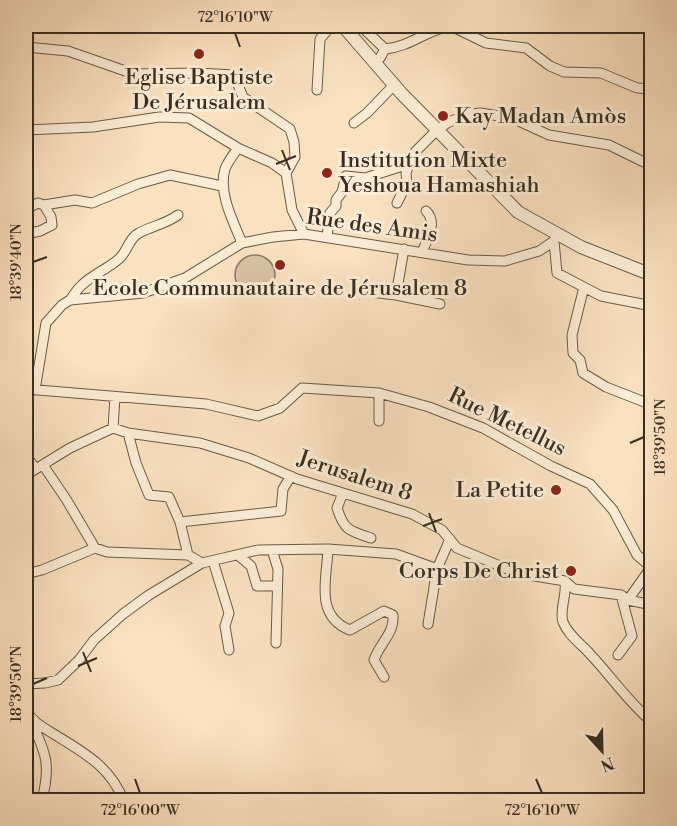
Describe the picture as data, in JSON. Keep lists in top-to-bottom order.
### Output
{
  "streets": {
    "street": ["Rue des Amis", "Rue Metellus", "Jerusalem 8"]
  },
  "places": [
    "Eglise Baptiste De Jérusalem",
    "Kay Madan Amòs",
    "Institution Mixte Yeshoua Hamashiah",
    "Ecole Communautaire de Jérusalem 8",
    "La Petite",
    "Corps De Christ"
  ],
  "north": "bottom",
  "coordinates": [
    "72°16'10\"W",
    "18°39'40\"N",
    "18°39'50\"N",
    "72°16'00\"W"
  ]
}
